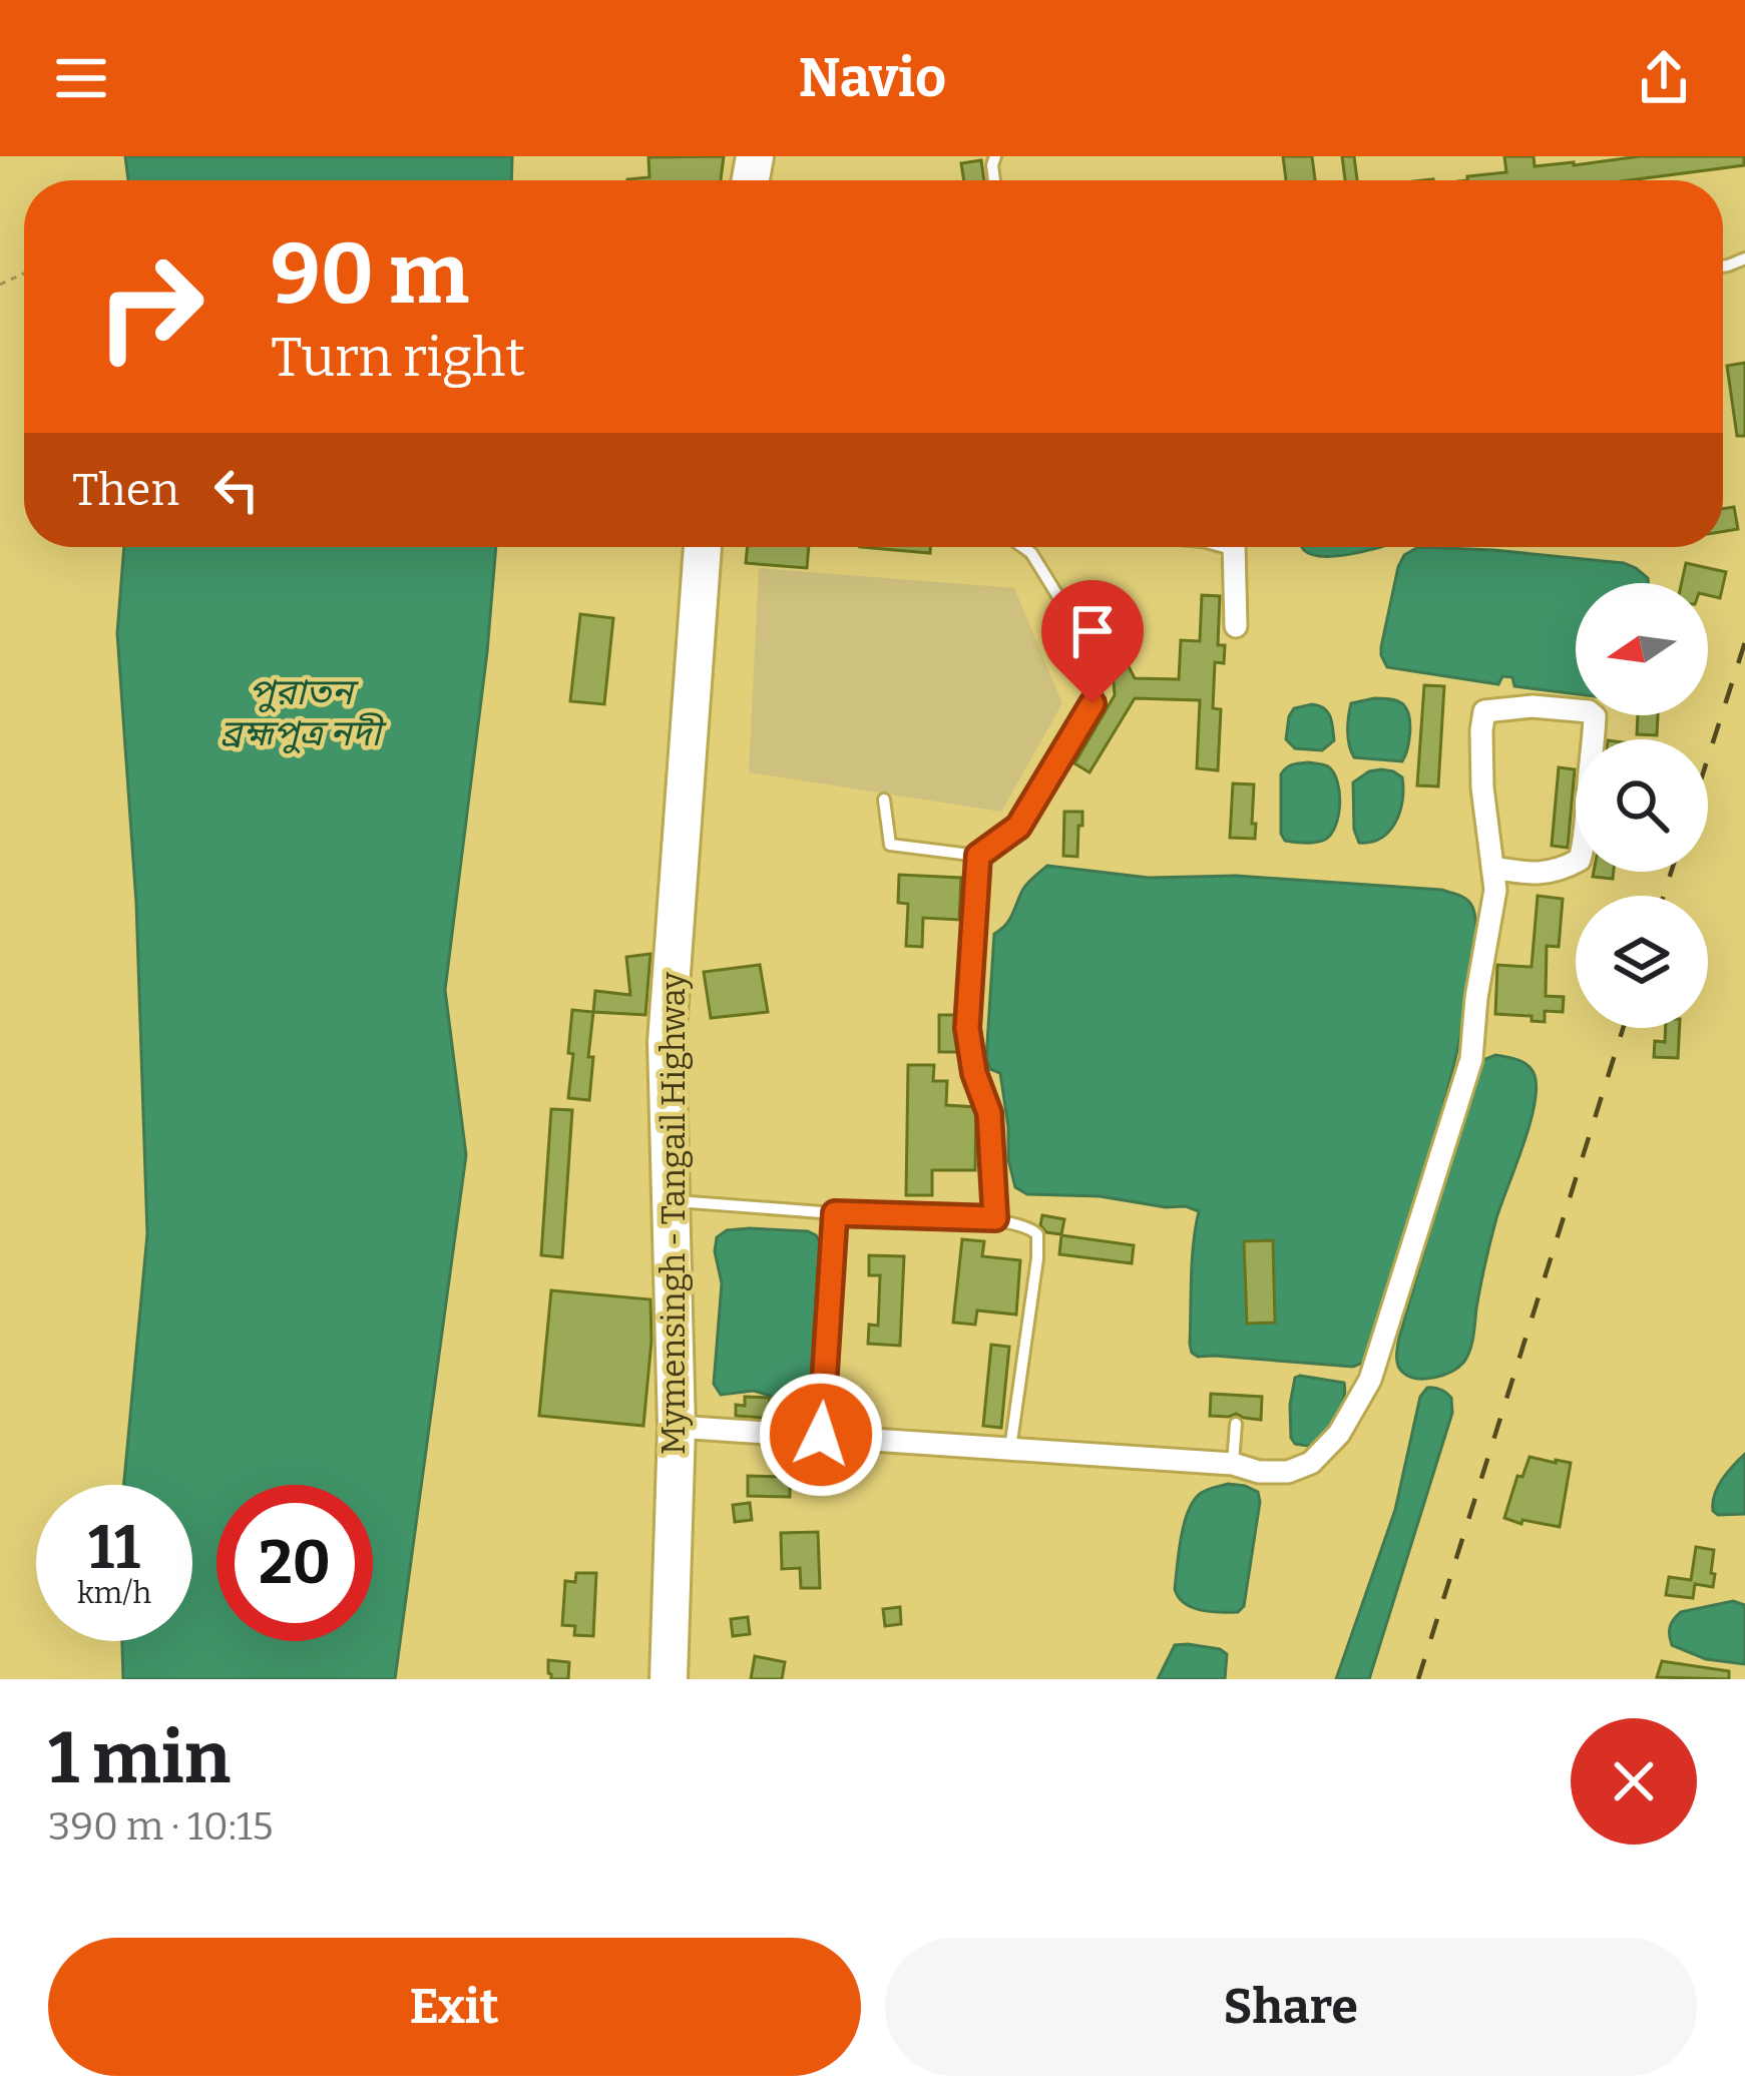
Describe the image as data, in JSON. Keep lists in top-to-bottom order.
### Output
{
  "streets": {
    "highway": ["Mymensingh - Tangail Highway"]
  },
  "water": ["পুরাতন ব্রহ্মপুত্র নদী"],
  "north": "left",
  "page": {
    "header": "Navio",
    "turn": ["90 m", "Turn right"],
    "then": "Then",
    "speed": "11 km/h",
    "limit": "20",
    "heading": ["1 min", "390 m · 10:15"],
    "buttons": ["Exit", "Share"]
  }
}
